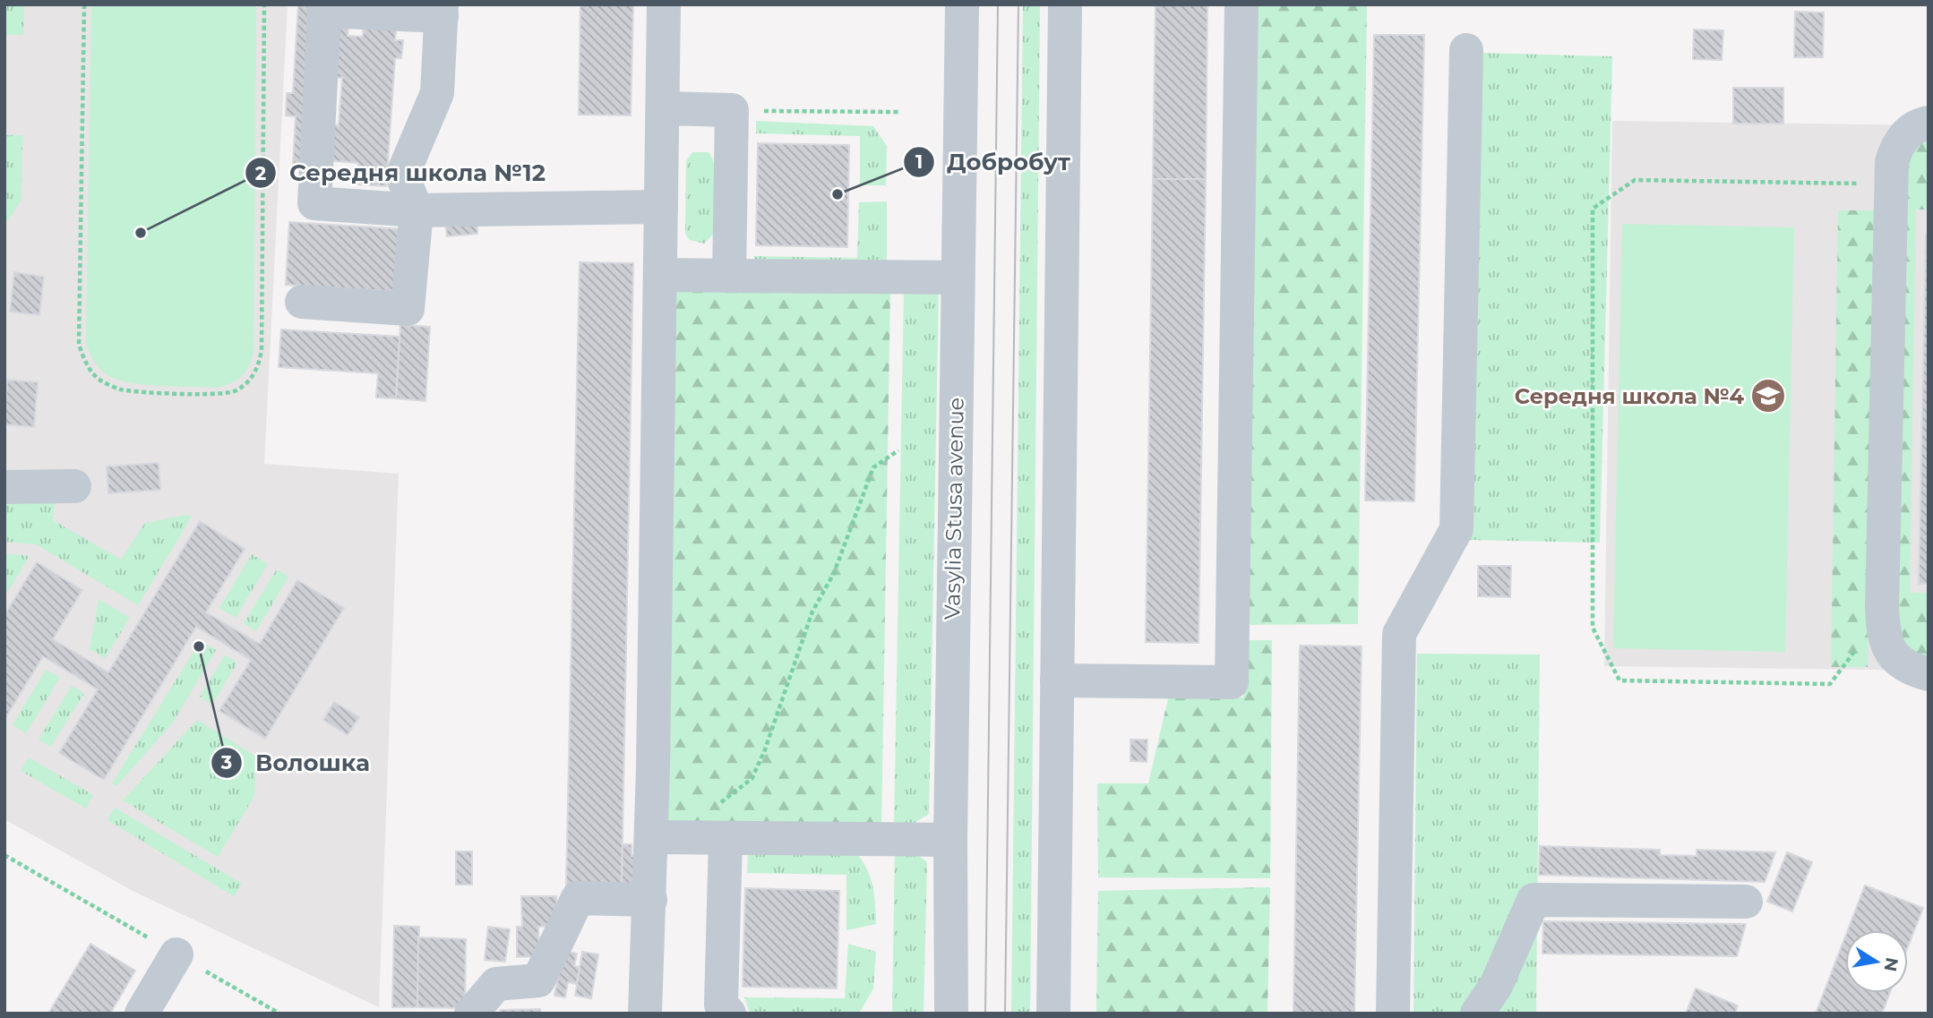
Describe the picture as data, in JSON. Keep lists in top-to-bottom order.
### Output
{
  "streets": {
    "street": ["Vasylia Stusa avenue"]
  },
  "places": {
    "other": ["Добробут", "Середня школа №12", "Волошка"],
    "school or university": ["Середня школа №4"]
  },
  "north": "right"
}
